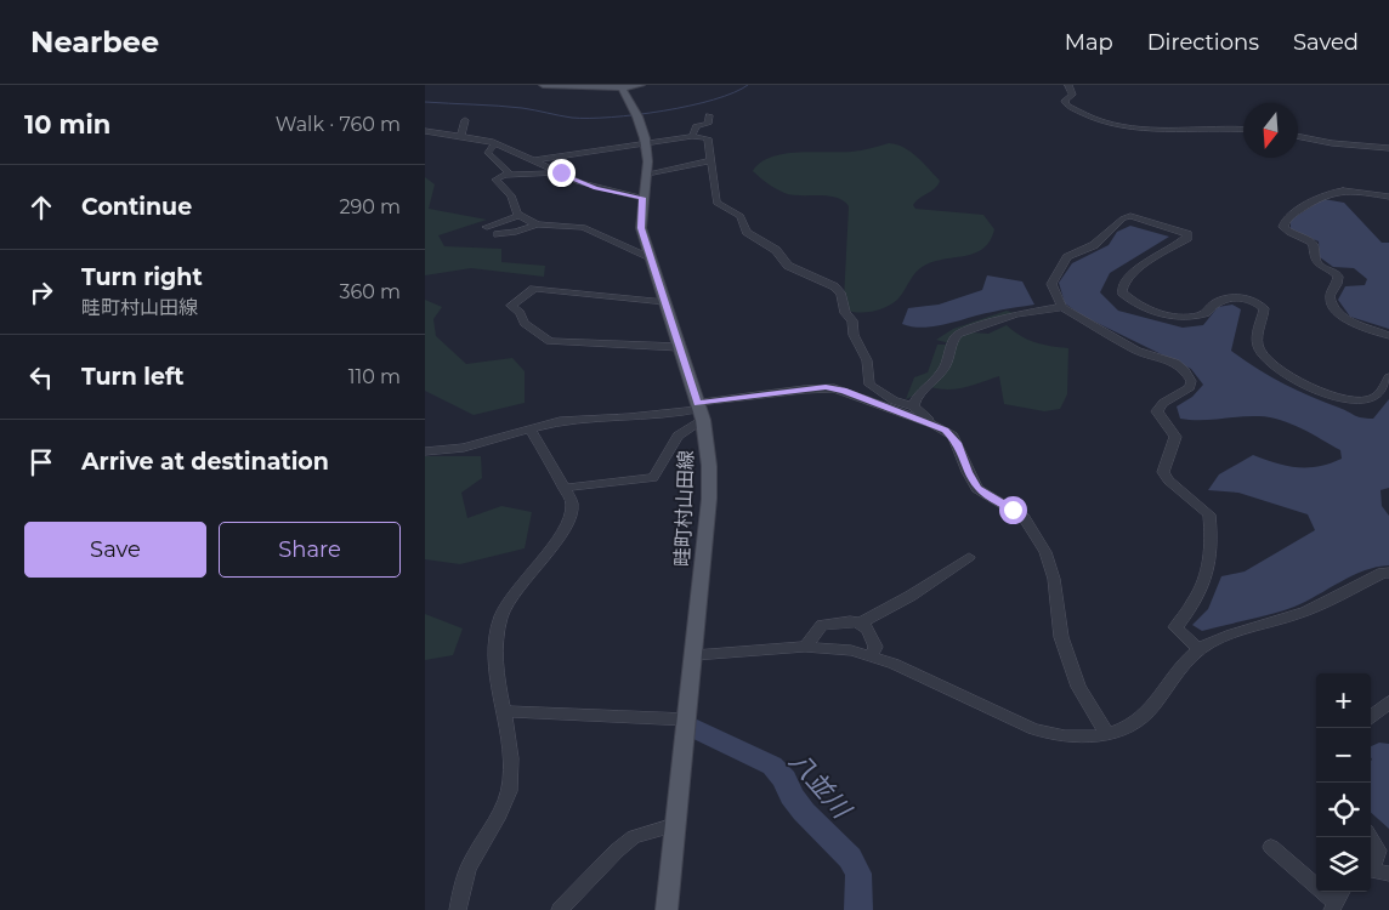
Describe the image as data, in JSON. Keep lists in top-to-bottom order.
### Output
{
  "streets": {
    "main road": ["畦町村山田線"]
  },
  "water": ["八並川"],
  "north": "bottom",
  "page": {
    "header": "Nearbee",
    "nav": ["Map", "Directions", "Saved"],
    "heading": ["10 min", "Walk · 760 m"],
    "list": [
      ["Continue", "290 m"],
      ["Turn right", "畦町村山田線", "360 m"],
      ["Turn left", "110 m"],
      "Arrive at destination"
    ],
    "buttons": ["Save", "Share"],
    "map_buttons": ["+", "−"]
  }
}
